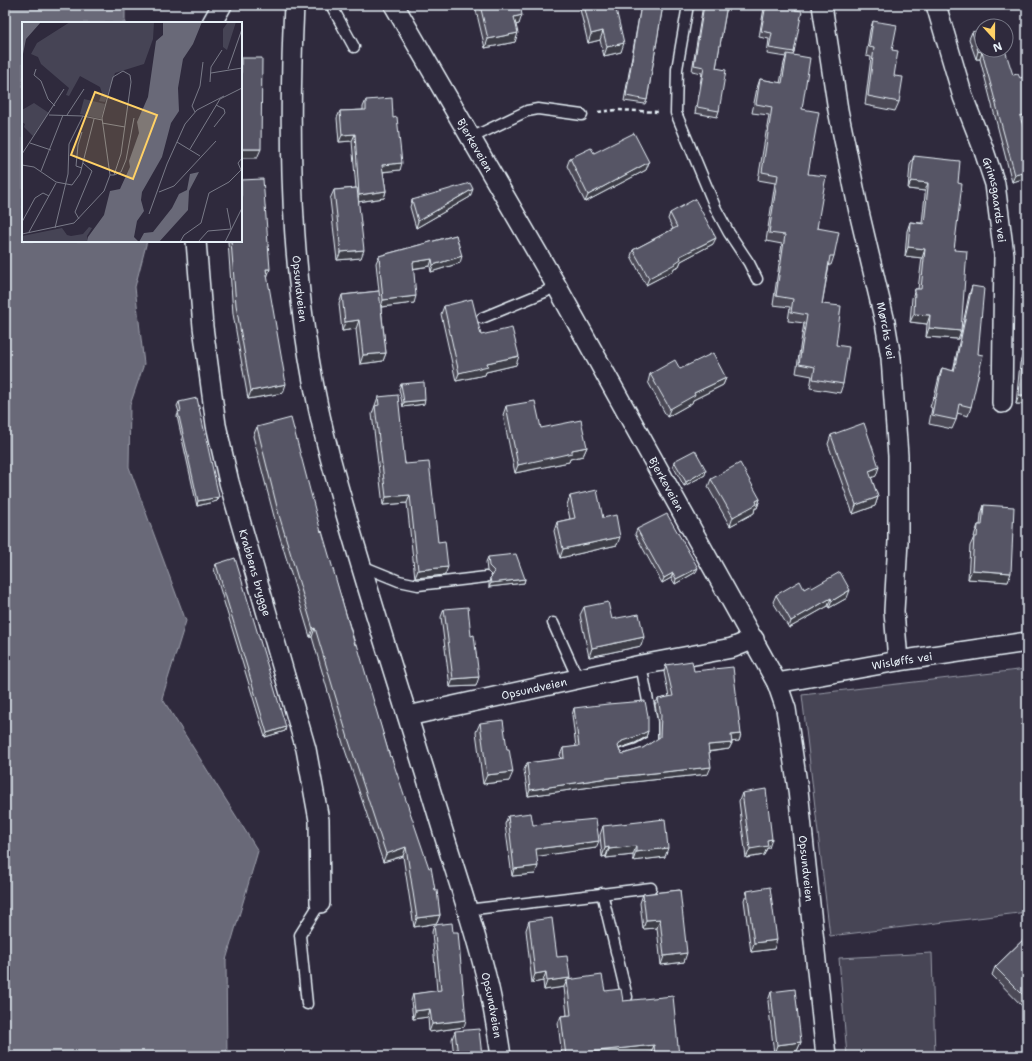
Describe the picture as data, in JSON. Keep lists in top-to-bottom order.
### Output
{
  "streets": {
    "street": [
      "Bjerkeveien",
      "Grimsgaards vei",
      "Opsundveien",
      "Mørchs vei",
      "Krabbens brygge",
      "Wisløffs vei"
    ]
  },
  "crossings": [
    ["Bjerkeveien", "Opsundveien"],
    ["Bjerkeveien", "Wisløffs vei"],
    ["Opsundveien", "Wisløffs vei"],
    ["Mørchs vei", "Wisløffs vei"]
  ],
  "north": "bottom"
}
